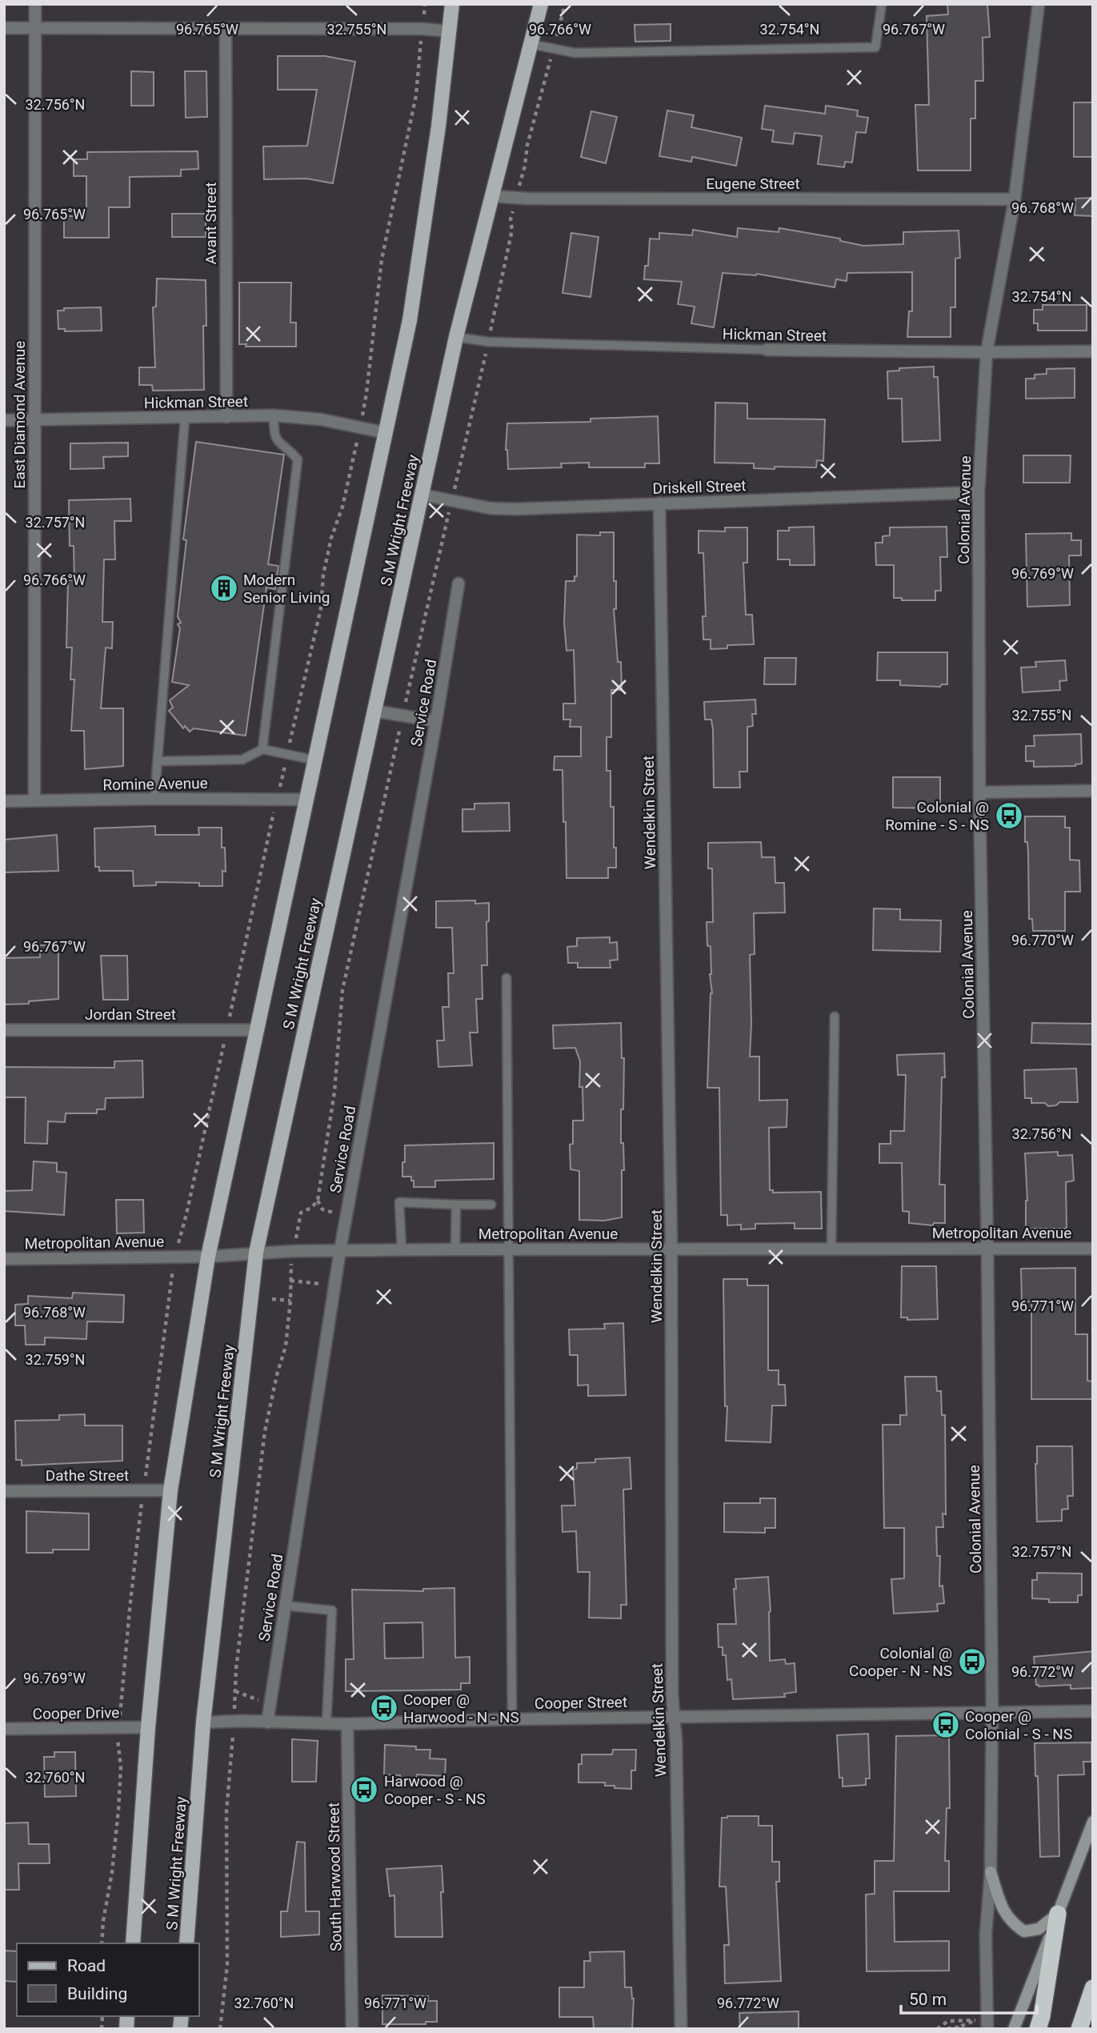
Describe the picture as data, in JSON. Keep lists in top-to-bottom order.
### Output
{
  "streets": {
    "main road": ["S M Wright Freeway"],
    "street": [
      "Eugene Street",
      "Avant Street",
      "Hickman Street",
      "East Diamond Avenue",
      "Driskell Street",
      "Colonial Avenue",
      "Service Road",
      "Romine Avenue",
      "Wendelkin Street",
      "Jordan Street",
      "Metropolitan Avenue",
      "Dathe Street",
      "Cooper Street",
      "Cooper Drive",
      "South Harwood Street"
    ]
  },
  "crossings": [
    ["Eugene Street", "Colonial Avenue"],
    ["Eugene Street", "S M Wright Freeway"],
    ["Avant Street", "Hickman Street"],
    ["Hickman Street", "East Diamond Avenue"],
    ["Hickman Street", "Colonial Avenue"],
    ["Hickman Street", "S M Wright Freeway"],
    ["East Diamond Avenue", "Romine Avenue"],
    ["Driskell Street", "Colonial Avenue"],
    ["Driskell Street", "S M Wright Freeway"],
    ["Driskell Street", "Wendelkin Street"],
    ["Colonial Avenue", "Metropolitan Avenue"],
    ["Colonial Avenue", "Cooper Street"],
    ["S M Wright Freeway", "Romine Avenue"],
    ["S M Wright Freeway", "Jordan Street"],
    ["S M Wright Freeway", "Metropolitan Avenue"],
    ["S M Wright Freeway", "Dathe Street"],
    ["S M Wright Freeway", "Cooper Street"],
    ["S M Wright Freeway", "Cooper Drive"],
    ["Service Road", "Metropolitan Avenue"],
    ["Service Road", "Cooper Street"],
    ["Wendelkin Street", "Metropolitan Avenue"],
    ["Wendelkin Street", "Cooper Street"],
    ["Cooper Street", "South Harwood Street"]
  ],
  "places": {
    "building": ["Modern Senior Living"],
    "bus stop": [
      "Colonial @ Romine - S - NS",
      "Colonial @ Cooper - N - NS",
      "Cooper @ Harwood - N - NS",
      "Cooper @ Colonial - S - NS",
      "Harwood @ Cooper - S - NS"
    ]
  },
  "legend": ["Road", "Building"],
  "scale_bar": "50 m",
  "coordinates": [
    "32.755°N",
    "32.754°N",
    "96.766°W",
    "96.765°W",
    "96.767°W",
    "32.756°N",
    "96.768°W",
    "32.757°N",
    "96.769°W",
    "96.770°W",
    "96.771°W",
    "32.759°N",
    "96.772°W",
    "32.760°N"
  ]
}
